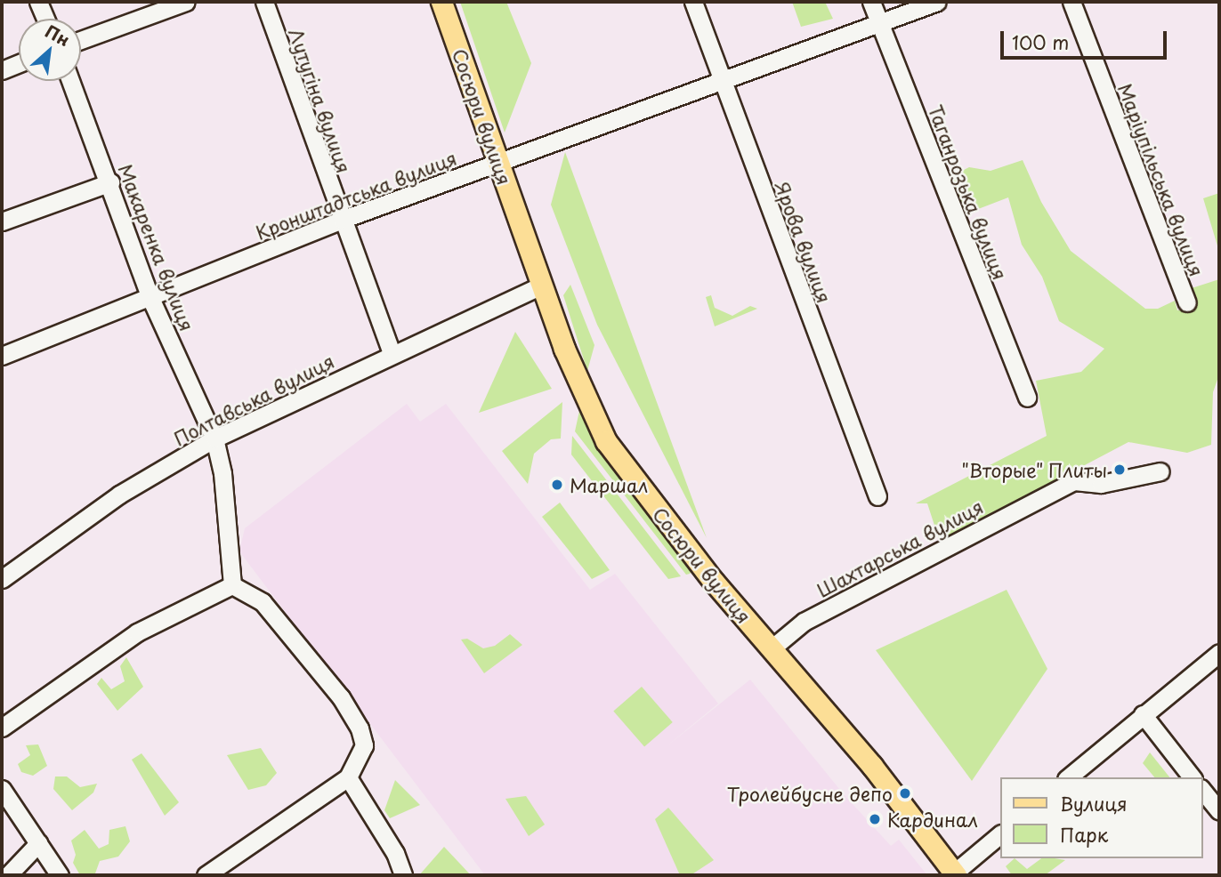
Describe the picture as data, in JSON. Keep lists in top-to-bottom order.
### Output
{
  "streets": {
    "main road": ["Сосюри вулиця"],
    "street": [
      "Лутугіна вулиця",
      "Маріупільська вулиця",
      "Таганрозька вулиця",
      "Кронштадтська вулиця",
      "Ярова вулиця",
      "Макаренка вулиця",
      "Полтавська вулиця",
      "Шахтарська вулиця"
    ]
  },
  "crossings": [
    ["Лутугіна вулиця", "Кронштадтська вулиця"],
    ["Лутугіна вулиця", "Полтавська вулиця"],
    ["Сосюри вулиця", "Кронштадтська вулиця"],
    ["Сосюри вулиця", "Полтавська вулиця"],
    ["Сосюри вулиця", "Шахтарська вулиця"],
    ["Таганрозька вулиця", "Кронштадтська вулиця"],
    ["Кронштадтська вулиця", "Ярова вулиця"],
    ["Кронштадтська вулиця", "Макаренка вулиця"],
    ["Макаренка вулиця", "Полтавська вулиця"]
  ],
  "places": [
    "\"Вторые\" Плиты",
    "Маршал",
    "Тролейбусне депо",
    "Кардинал"
  ],
  "legend": ["Вулиця", "Парк"],
  "scale_bar": "100 m",
  "north": "top right"
}
